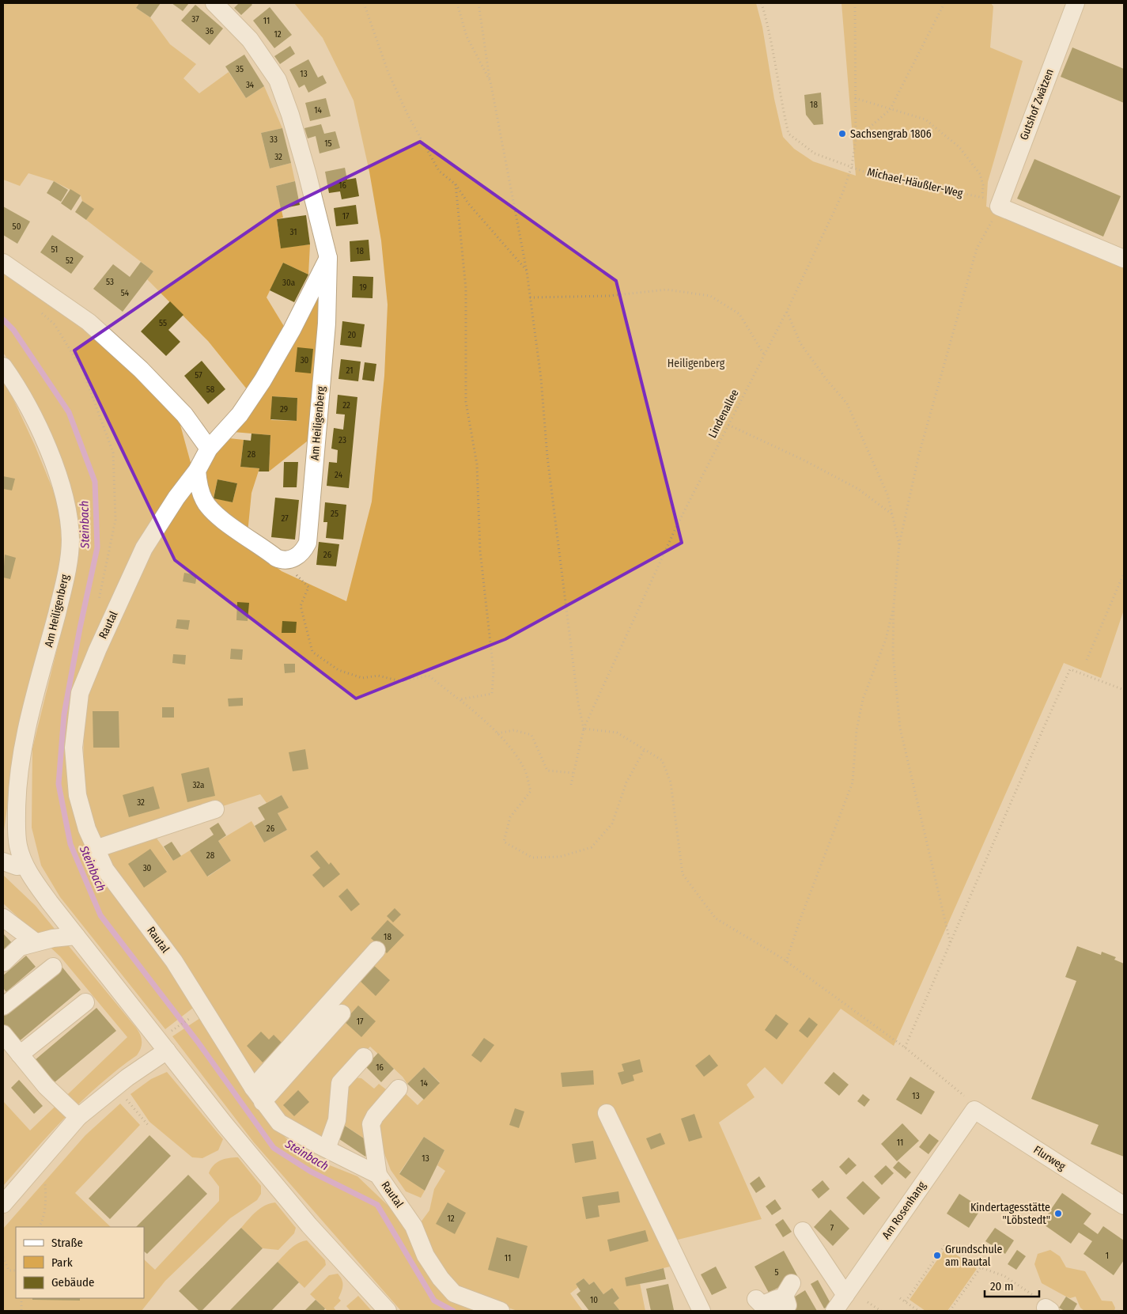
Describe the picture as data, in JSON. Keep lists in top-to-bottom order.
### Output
{
  "streets": {
    "street": [
      "Gutshof Zwätzen",
      "Am Heiligenberg",
      "Rautal",
      "Flurweg",
      "Am Rosenhang"
    ],
    "path": ["Michael-Häußler-Weg", "Lindenallee"]
  },
  "crossings": [
    ["Gutshof Zwätzen", "Michael-Häußler-Weg"],
    ["Michael-Häußler-Weg", "Lindenallee"],
    ["Flurweg", "Am Rosenhang"]
  ],
  "water": ["Steinbach"],
  "parks": ["Heiligenberg"],
  "places": ["Sachsengrab 1806", "Kindertagesstätte \"Löbstedt\"", "Grundschule am Rautal"],
  "house_numbers": [
    "37",
    "11",
    "36",
    "12",
    "35",
    "13",
    "34",
    "18",
    "14",
    "33",
    "15",
    "32",
    "16",
    "17",
    "50",
    "31",
    "51",
    "18",
    "52",
    "53",
    "30a",
    "19",
    "54",
    "55",
    "20",
    "30",
    "21",
    "57",
    "58",
    "22",
    "29",
    "23",
    "28",
    "24",
    "25",
    "27",
    "26",
    "32a",
    "32",
    "26",
    "28",
    "30",
    "18",
    "17",
    "16",
    "14",
    "13",
    "11",
    "13",
    "12",
    "7",
    "1",
    "11",
    "5",
    "10"
  ],
  "legend": ["Straße", "Park", "Gebäude"],
  "scale_bar": "20 m"
}
